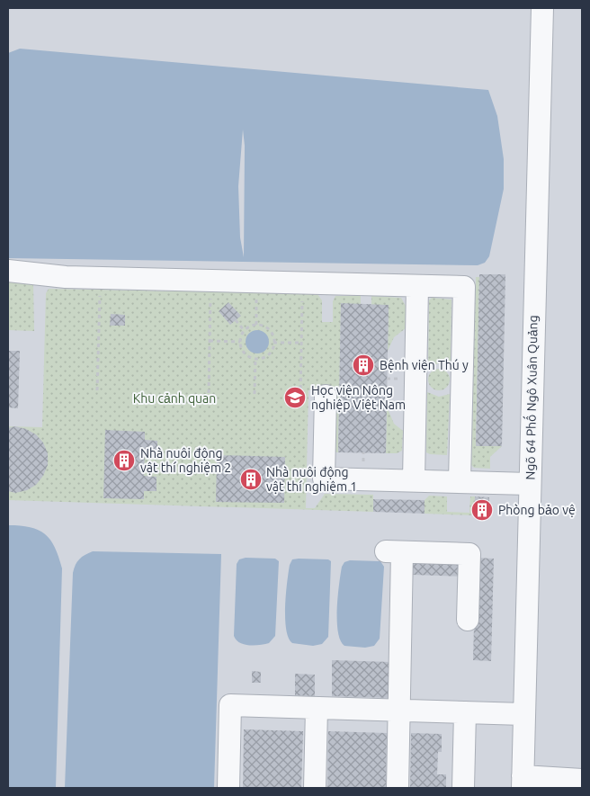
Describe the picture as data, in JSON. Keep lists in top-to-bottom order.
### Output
{
  "streets": {
    "street": ["Ngõ 64 Phố Ngô Xuân Quảng"]
  },
  "parks": ["Khu cảnh quan"],
  "places": {
    "building": [
      "Bệnh viện Thú y",
      "Nhà nuôi động vật thí nghiệm 2",
      "Nhà nuôi động vật thí nghiệm 1",
      "Phòng bảo vệ"
    ],
    "school or university": ["Học viện Nông nghiệp Việt Nam"]
  }
}
